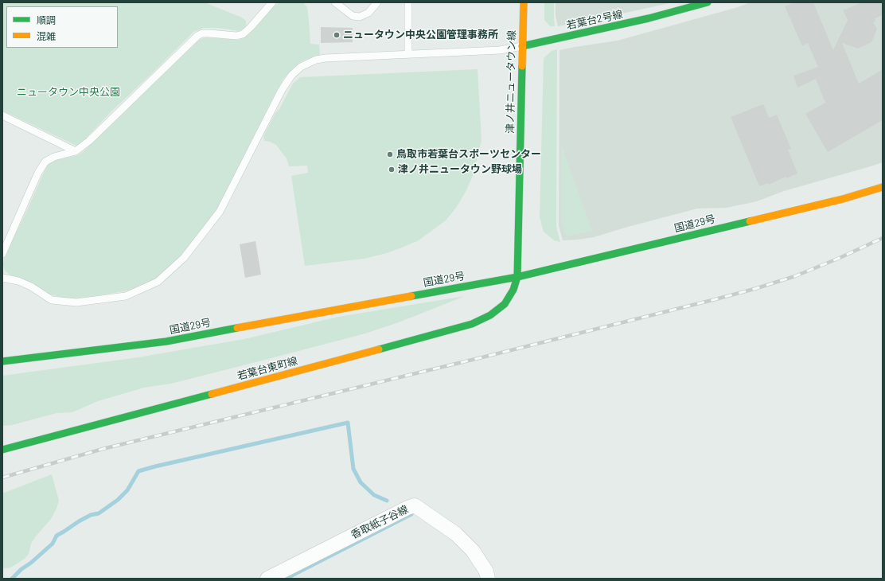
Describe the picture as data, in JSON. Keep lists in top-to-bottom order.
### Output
{
  "streets": {
    "main road": [
      "若葉台2号線",
      "津ノ井ニュータウン線",
      "国道29号",
      "若葉台東町線"
    ],
    "street": ["香取紙子谷線"]
  },
  "crossings": [
    ["若葉台2号線", "津ノ井ニュータウン線"],
    ["津ノ井ニュータウン線", "国道29号"],
    ["津ノ井ニュータウン線", "若葉台東町線"],
    ["国道29号", "若葉台東町線"]
  ],
  "parks": ["ニュータウン中央公園"],
  "places": ["ニュータウン中央公園管理事務所", "鳥取市若葉台スポーツセンター", "津ノ井ニュータウン野球場"],
  "legend": ["順調", "混雑"]
}
